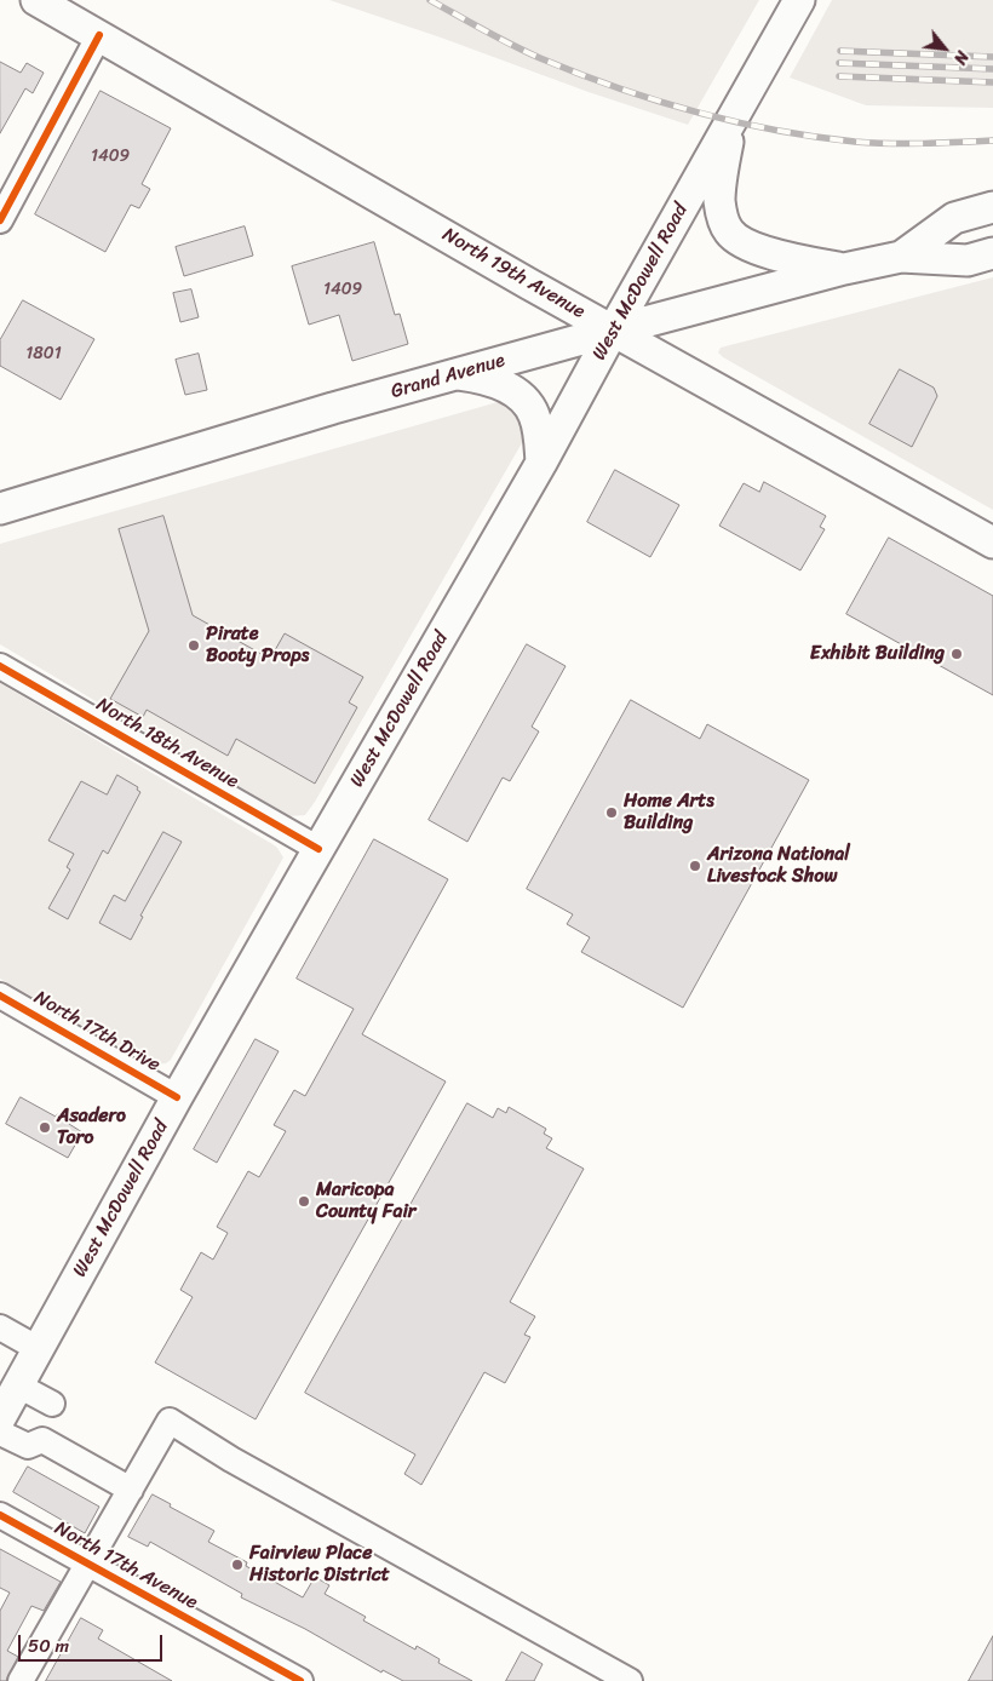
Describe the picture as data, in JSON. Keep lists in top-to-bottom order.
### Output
{
  "streets": {
    "main road": ["North 19th Avenue", "West McDowell Road", "Grand Avenue"],
    "street": ["North 18th Avenue", "North 17th Drive", "North 17th Avenue"]
  },
  "crossings": [
    ["North 19th Avenue", "West McDowell Road"],
    ["North 19th Avenue", "Grand Avenue"],
    ["West McDowell Road", "Grand Avenue"],
    ["West McDowell Road", "North 18th Avenue"],
    ["West McDowell Road", "North 17th Drive"]
  ],
  "places": [
    "Pirate Booty Props",
    "Exhibit Building",
    "Home Arts Building",
    "Arizona National Livestock Show",
    "Asadero Toro",
    "Maricopa County Fair",
    "Fairview Place Historic District"
  ],
  "house_numbers": ["1409", "1409", "1801"],
  "scale_bar": "50 m",
  "north": "bottom right"
}
